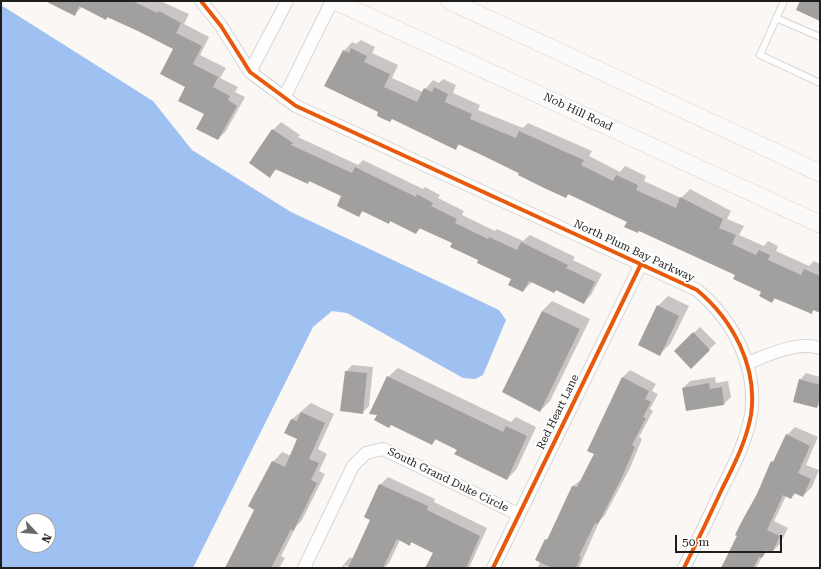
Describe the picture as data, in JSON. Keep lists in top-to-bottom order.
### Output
{
  "streets": {
    "main road": ["Nob Hill Road"],
    "street": ["North Plum Bay Parkway", "Red Heart Lane", "South Grand Duke Circle"]
  },
  "crossings": [
    ["North Plum Bay Parkway", "Red Heart Lane"],
    ["Red Heart Lane", "South Grand Duke Circle"]
  ],
  "scale_bar": "50 m",
  "north": "bottom right"
}
